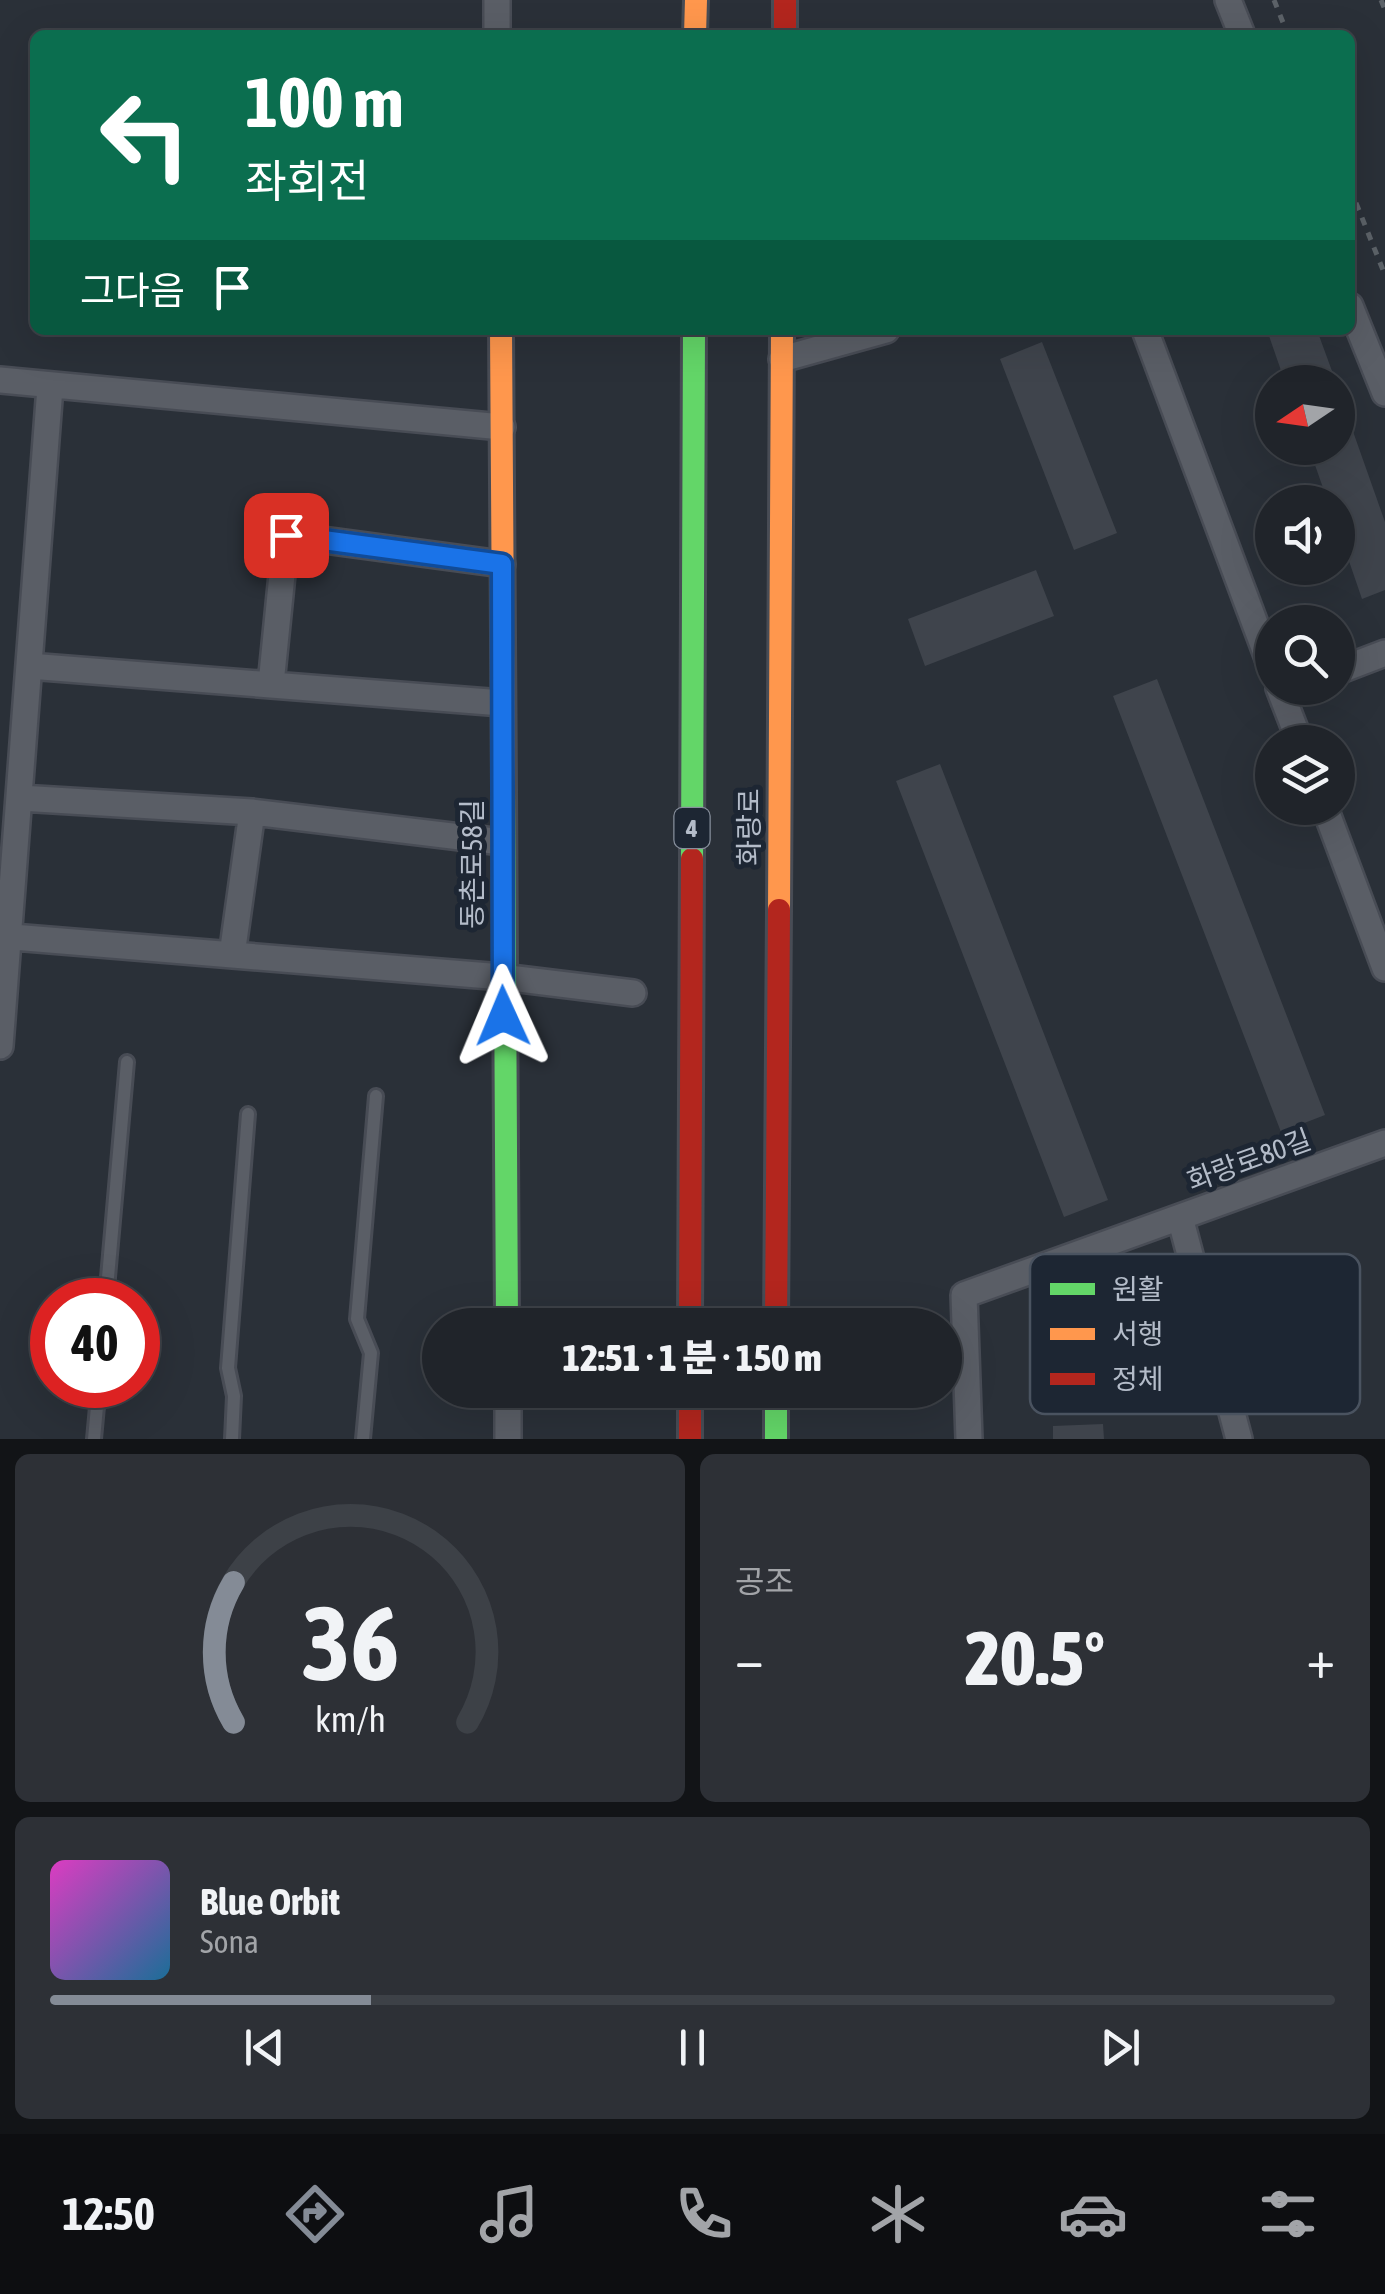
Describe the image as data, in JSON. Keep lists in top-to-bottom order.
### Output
{
  "streets": {
    "main road": ["화랑로", "4", "동촌로58길"],
    "street": ["화랑로80길"]
  },
  "legend": ["원활", "서행", "정체"],
  "north": "left",
  "page": {
    "turn": ["100 m", "좌회전"],
    "then": "그다음",
    "limit": "40",
    "trip": "12:51 · 1 분 · 150 m",
    "tile": "공조",
    "heat": ["−", "20.5°", "+"],
    "song": ["Blue Orbit", "Sona"],
    "tabs": "12:50",
    "gauge": ["36", "km/h"]
  }
}
